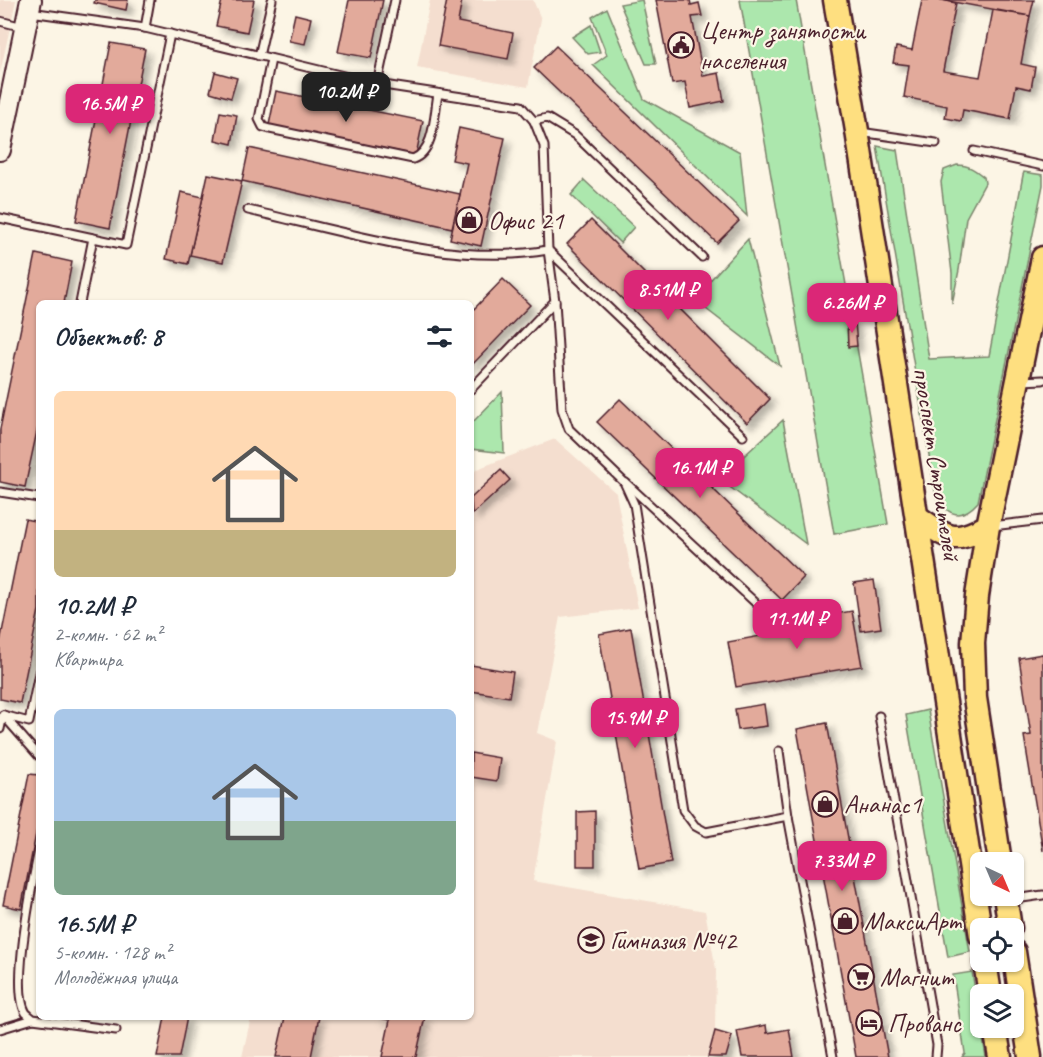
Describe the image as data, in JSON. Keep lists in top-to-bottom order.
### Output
{
  "streets": {
    "main road": ["проспект Строителей"]
  },
  "places": {
    "public building": ["Центр занятости населения"],
    "shop": ["Офис 21", "Ананас1", "МаксиАрт"],
    "school or university": ["Гимназия №42"],
    "supermarket": ["Магнит"],
    "hotel": ["Прованс"]
  },
  "north": "bottom right",
  "page": {
    "price": [
      "10.2M ₽",
      "16.5M ₽",
      "8.51M ₽",
      "6.26M ₽",
      "16.1M ₽",
      "11.1M ₽",
      "15.9M ₽",
      "7.33M ₽"
    ],
    "heading": "Объектов: 8",
    "list": [
      {
        "name": "10.2M ₽",
        "note": "2-комн. · 62 m² · Квартира"
      },
      {
        "name": "16.5M ₽",
        "note": "5-комн. · 128 m² · Молодёжная улица"
      }
    ]
  }
}
